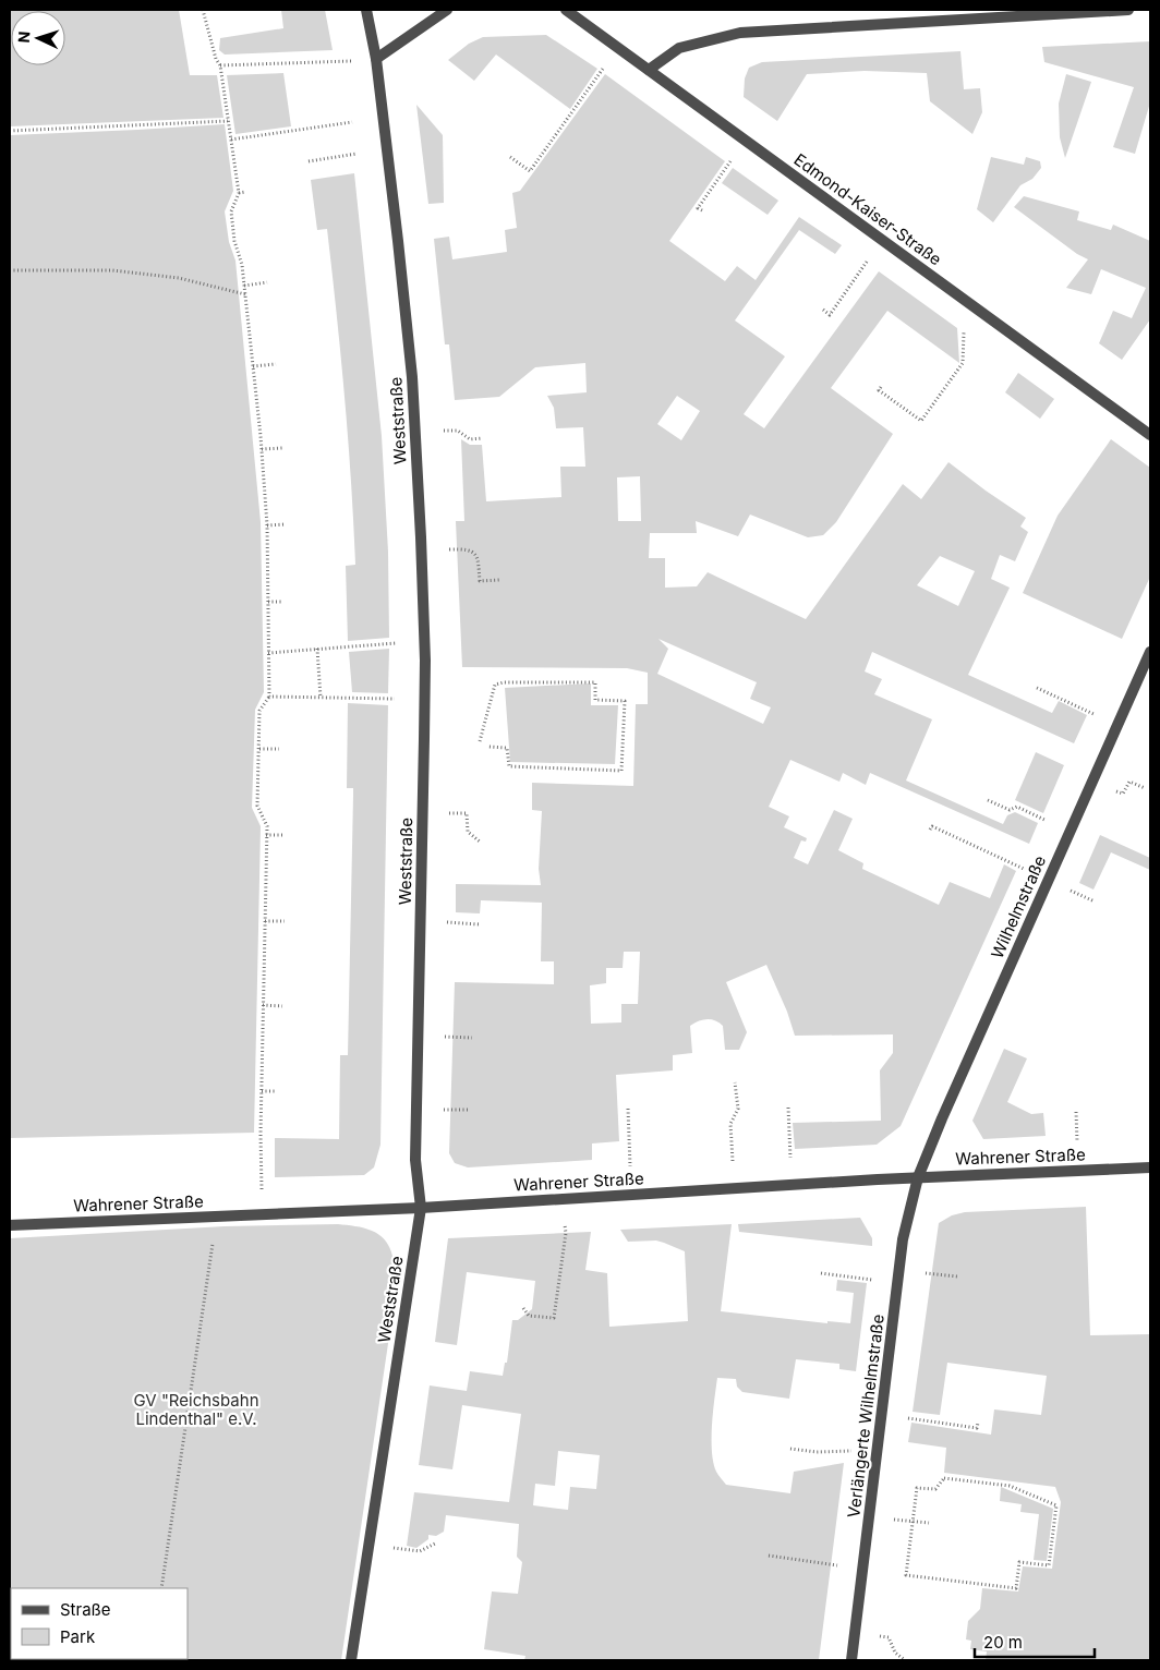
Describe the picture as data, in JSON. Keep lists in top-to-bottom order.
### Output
{
  "streets": {
    "street": [
      "Edmond-Kaiser-Straße",
      "Weststraße",
      "Wilhelmstraße",
      "Wahrener Straße",
      "Verlängerte Wilhelmstraße"
    ]
  },
  "crossings": [
    ["Weststraße", "Wahrener Straße"],
    ["Wilhelmstraße", "Wahrener Straße"],
    ["Wilhelmstraße", "Verlängerte Wilhelmstraße"],
    ["Wahrener Straße", "Verlängerte Wilhelmstraße"]
  ],
  "parks": ["GV \"Reichsbahn Lindenthal\" e.V."],
  "legend": ["Straße", "Park"],
  "scale_bar": "20 m",
  "north": "left"
}
